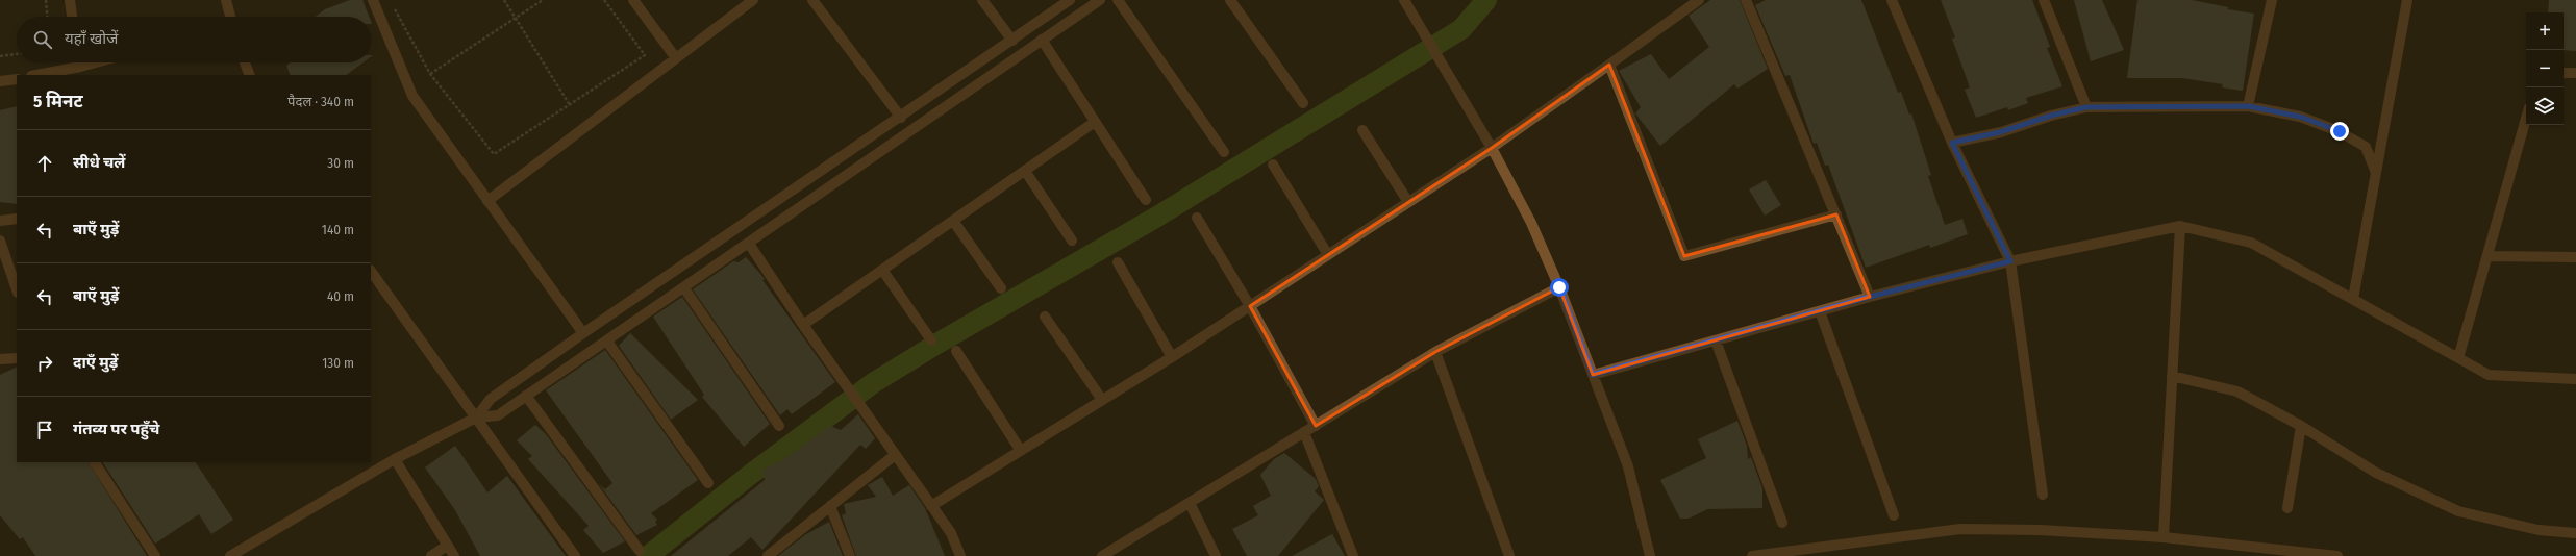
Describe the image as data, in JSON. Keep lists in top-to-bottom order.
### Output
{
  "page": {
    "map_buttons": ["+", "−"],
    "search": "यहाँ खोजें",
    "heading": ["5 मिनट", "पैदल · 340 m"],
    "list": [
      ["सीधे चलें", "30 m"],
      ["बाएँ मुड़ें", "140 m"],
      ["बाएँ मुड़ें", "40 m"],
      ["दाएँ मुड़ें", "130 m"],
      "गंतव्य पर पहुँचे"
    ]
  }
}
